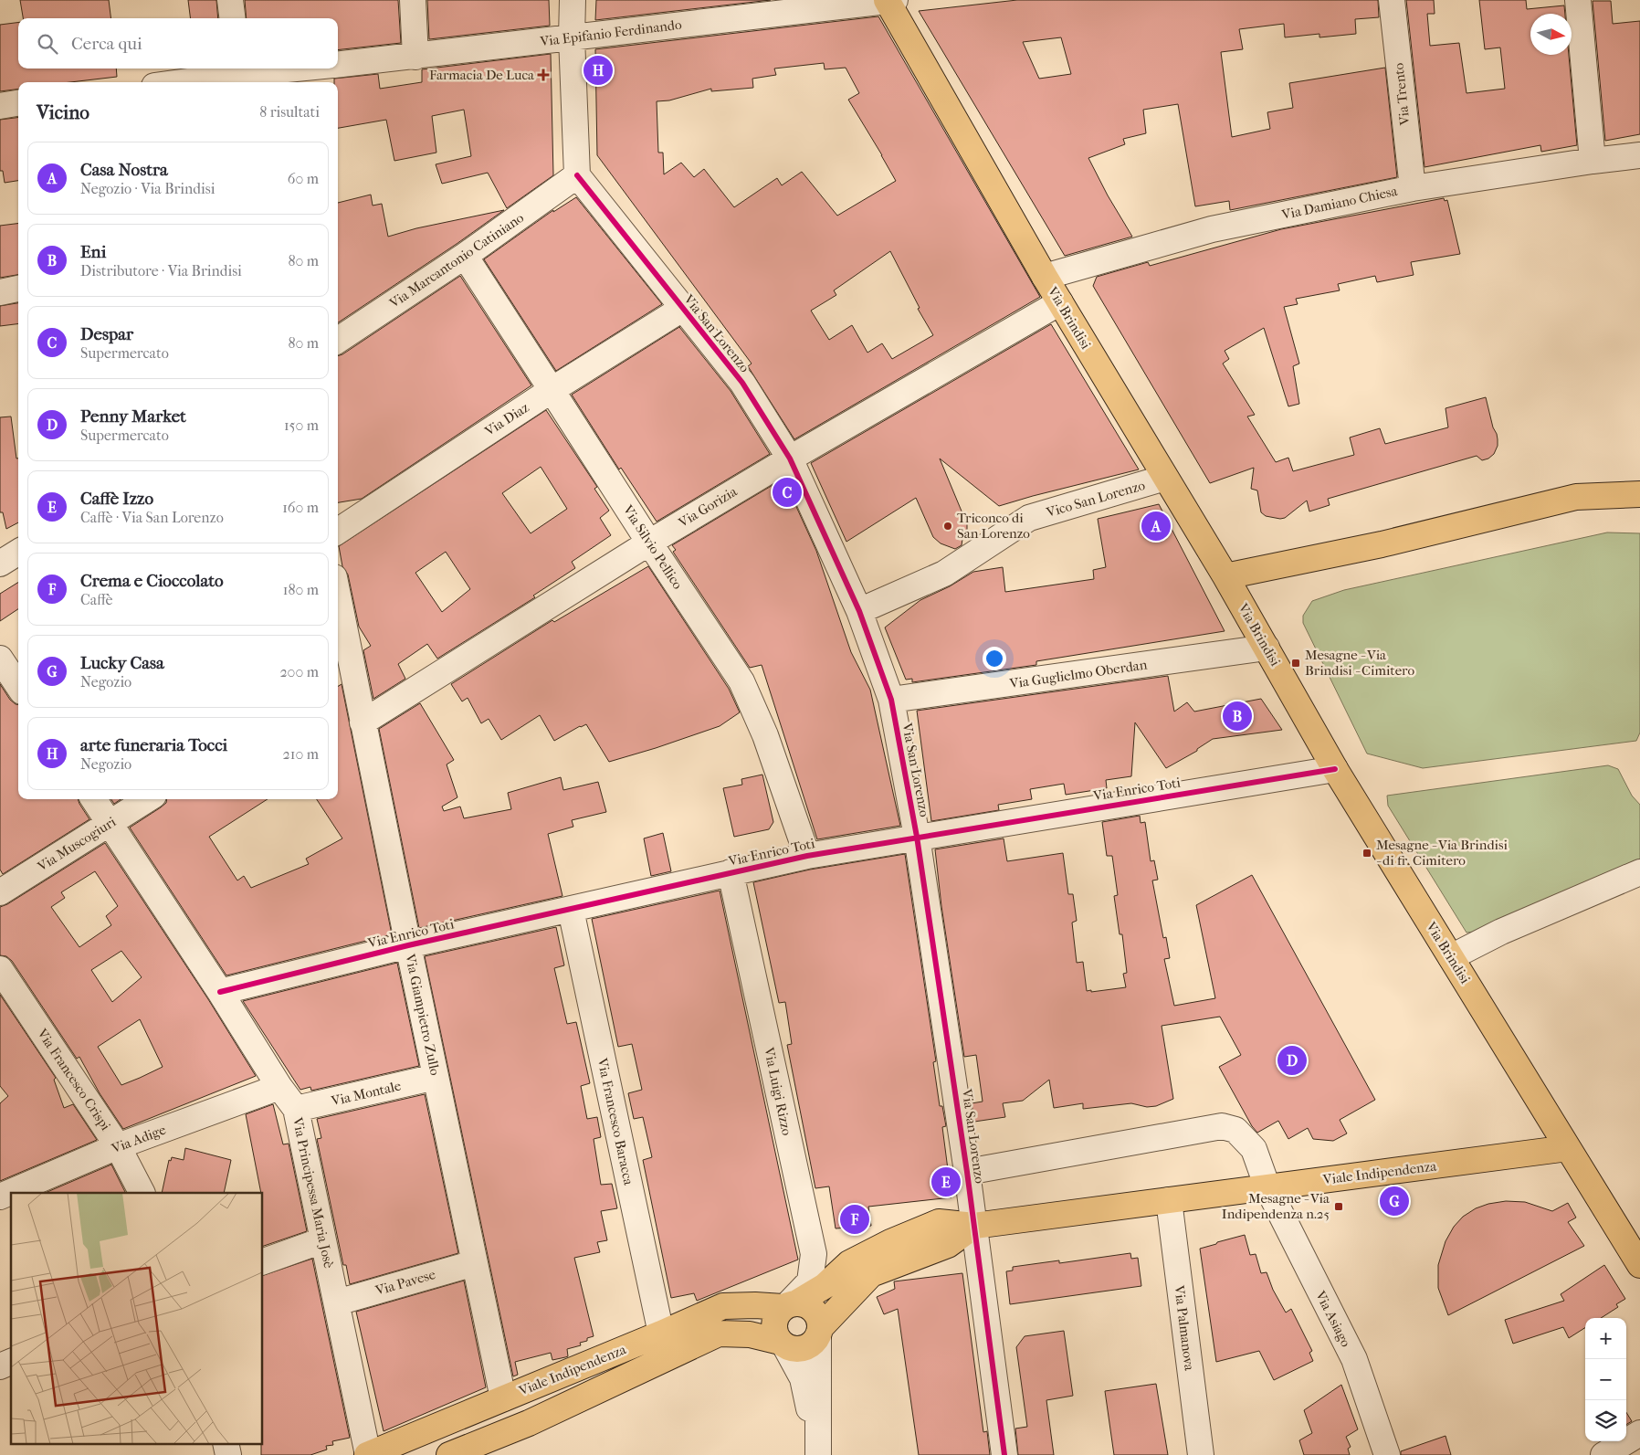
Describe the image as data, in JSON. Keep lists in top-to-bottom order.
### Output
{
  "streets": {
    "main road": ["Via Brindisi", "Viale Indipendenza"],
    "street": [
      "Via Epifanio Ferdinando",
      "Via Trento",
      "Via Damiano Chiesa",
      "Via Marcantonio Catiniano",
      "Via San Lorenzo",
      "Via Diaz",
      "Vico San Lorenzo",
      "Via Gorizia",
      "Via Silvio Pellico",
      "Via Guglielmo Oberdan",
      "Via Enrico Toti",
      "Via Muscogiuri",
      "Via Giampietro Zullo",
      "Via Francesco Crispi",
      "Via Luigi Rizzo",
      "Via Montale",
      "Via Francesco Baracca",
      "Via Adige",
      "Via Principessa Maria Josè",
      "Via Pavese",
      "Via Asiago",
      "Via Palmanova"
    ]
  },
  "crossings": [
    ["Via Epifanio Ferdinando", "Via Brindisi"],
    ["Via Trento", "Via Damiano Chiesa"],
    ["Via Damiano Chiesa", "Via Brindisi"],
    ["Via Marcantonio Catiniano", "Via San Lorenzo"],
    ["Via Marcantonio Catiniano", "Via Silvio Pellico"],
    ["Via Brindisi", "Vico San Lorenzo"],
    ["Via Brindisi", "Via Gorizia"],
    ["Via Brindisi", "Via Guglielmo Oberdan"],
    ["Via Brindisi", "Via Enrico Toti"],
    ["Via Brindisi", "Viale Indipendenza"],
    ["Via San Lorenzo", "Via Diaz"],
    ["Via San Lorenzo", "Vico San Lorenzo"],
    ["Via San Lorenzo", "Via Gorizia"],
    ["Via San Lorenzo", "Via Guglielmo Oberdan"],
    ["Via San Lorenzo", "Via Enrico Toti"],
    ["Via San Lorenzo", "Viale Indipendenza"],
    ["Via San Lorenzo", "Via Asiago"],
    ["Via Diaz", "Via Silvio Pellico"],
    ["Via Gorizia", "Via Silvio Pellico"],
    ["Via Gorizia", "Via Giampietro Zullo"],
    ["Via Silvio Pellico", "Via Enrico Toti"],
    ["Via Enrico Toti", "Via Giampietro Zullo"],
    ["Via Enrico Toti", "Via Luigi Rizzo"],
    ["Via Enrico Toti", "Via Francesco Baracca"],
    ["Via Enrico Toti", "Via Principessa Maria Josè"],
    ["Via Muscogiuri", "Via Principessa Maria Josè"],
    ["Via Giampietro Zullo", "Via Montale"],
    ["Via Giampietro Zullo", "Viale Indipendenza"],
    ["Via Giampietro Zullo", "Via Pavese"],
    ["Via Francesco Crispi", "Via Adige"],
    ["Via Luigi Rizzo", "Viale Indipendenza"],
    ["Via Montale", "Via Principessa Maria Josè"],
    ["Via Francesco Baracca", "Viale Indipendenza"],
    ["Via Adige", "Via Principessa Maria Josè"],
    ["Viale Indipendenza", "Via Principessa Maria Josè"],
    ["Viale Indipendenza", "Via Asiago"],
    ["Viale Indipendenza", "Via Palmanova"],
    ["Via Principessa Maria Josè", "Via Pavese"]
  ],
  "places": {
    "health": ["Farmacia De Luca"],
    "other": ["Triconco di San Lorenzo"],
    "transit": ["Mesagne - Via Brindisi - Cimitero", "Mesagne - Via Brindisi - di fr. Cimitero", "Mesagne - Via Indipendenza n.25"]
  },
  "north": "right",
  "page": {
    "search": "Cerca qui",
    "pins": [
      "H",
      "C",
      "A",
      "B",
      "D",
      "E",
      "G",
      "F"
    ],
    "heading": ["Vicino", "8 risultati"],
    "list": [
      {
        "mark": "A",
        "name": "Casa Nostra",
        "note": "Negozio · Via Brindisi",
        "value": "60 m"
      },
      {
        "mark": "B",
        "name": "Eni",
        "note": "Distributore · Via Brindisi",
        "value": "80 m"
      },
      {
        "mark": "C",
        "name": "Despar",
        "note": "Supermercato",
        "value": "80 m"
      },
      {
        "mark": "D",
        "name": "Penny Market",
        "note": "Supermercato",
        "value": "150 m"
      },
      {
        "mark": "E",
        "name": "Caffè Izzo",
        "note": "Caffè · Via San Lorenzo",
        "value": "160 m"
      },
      {
        "mark": "F",
        "name": "Crema e Cioccolato",
        "note": "Caffè",
        "value": "180 m"
      },
      {
        "mark": "G",
        "name": "Lucky Casa",
        "note": "Negozio",
        "value": "200 m"
      },
      {
        "mark": "H",
        "name": "arte funeraria Tocci",
        "note": "Negozio",
        "value": "210 m"
      }
    ],
    "map_buttons": ["+", "−"]
  }
}
